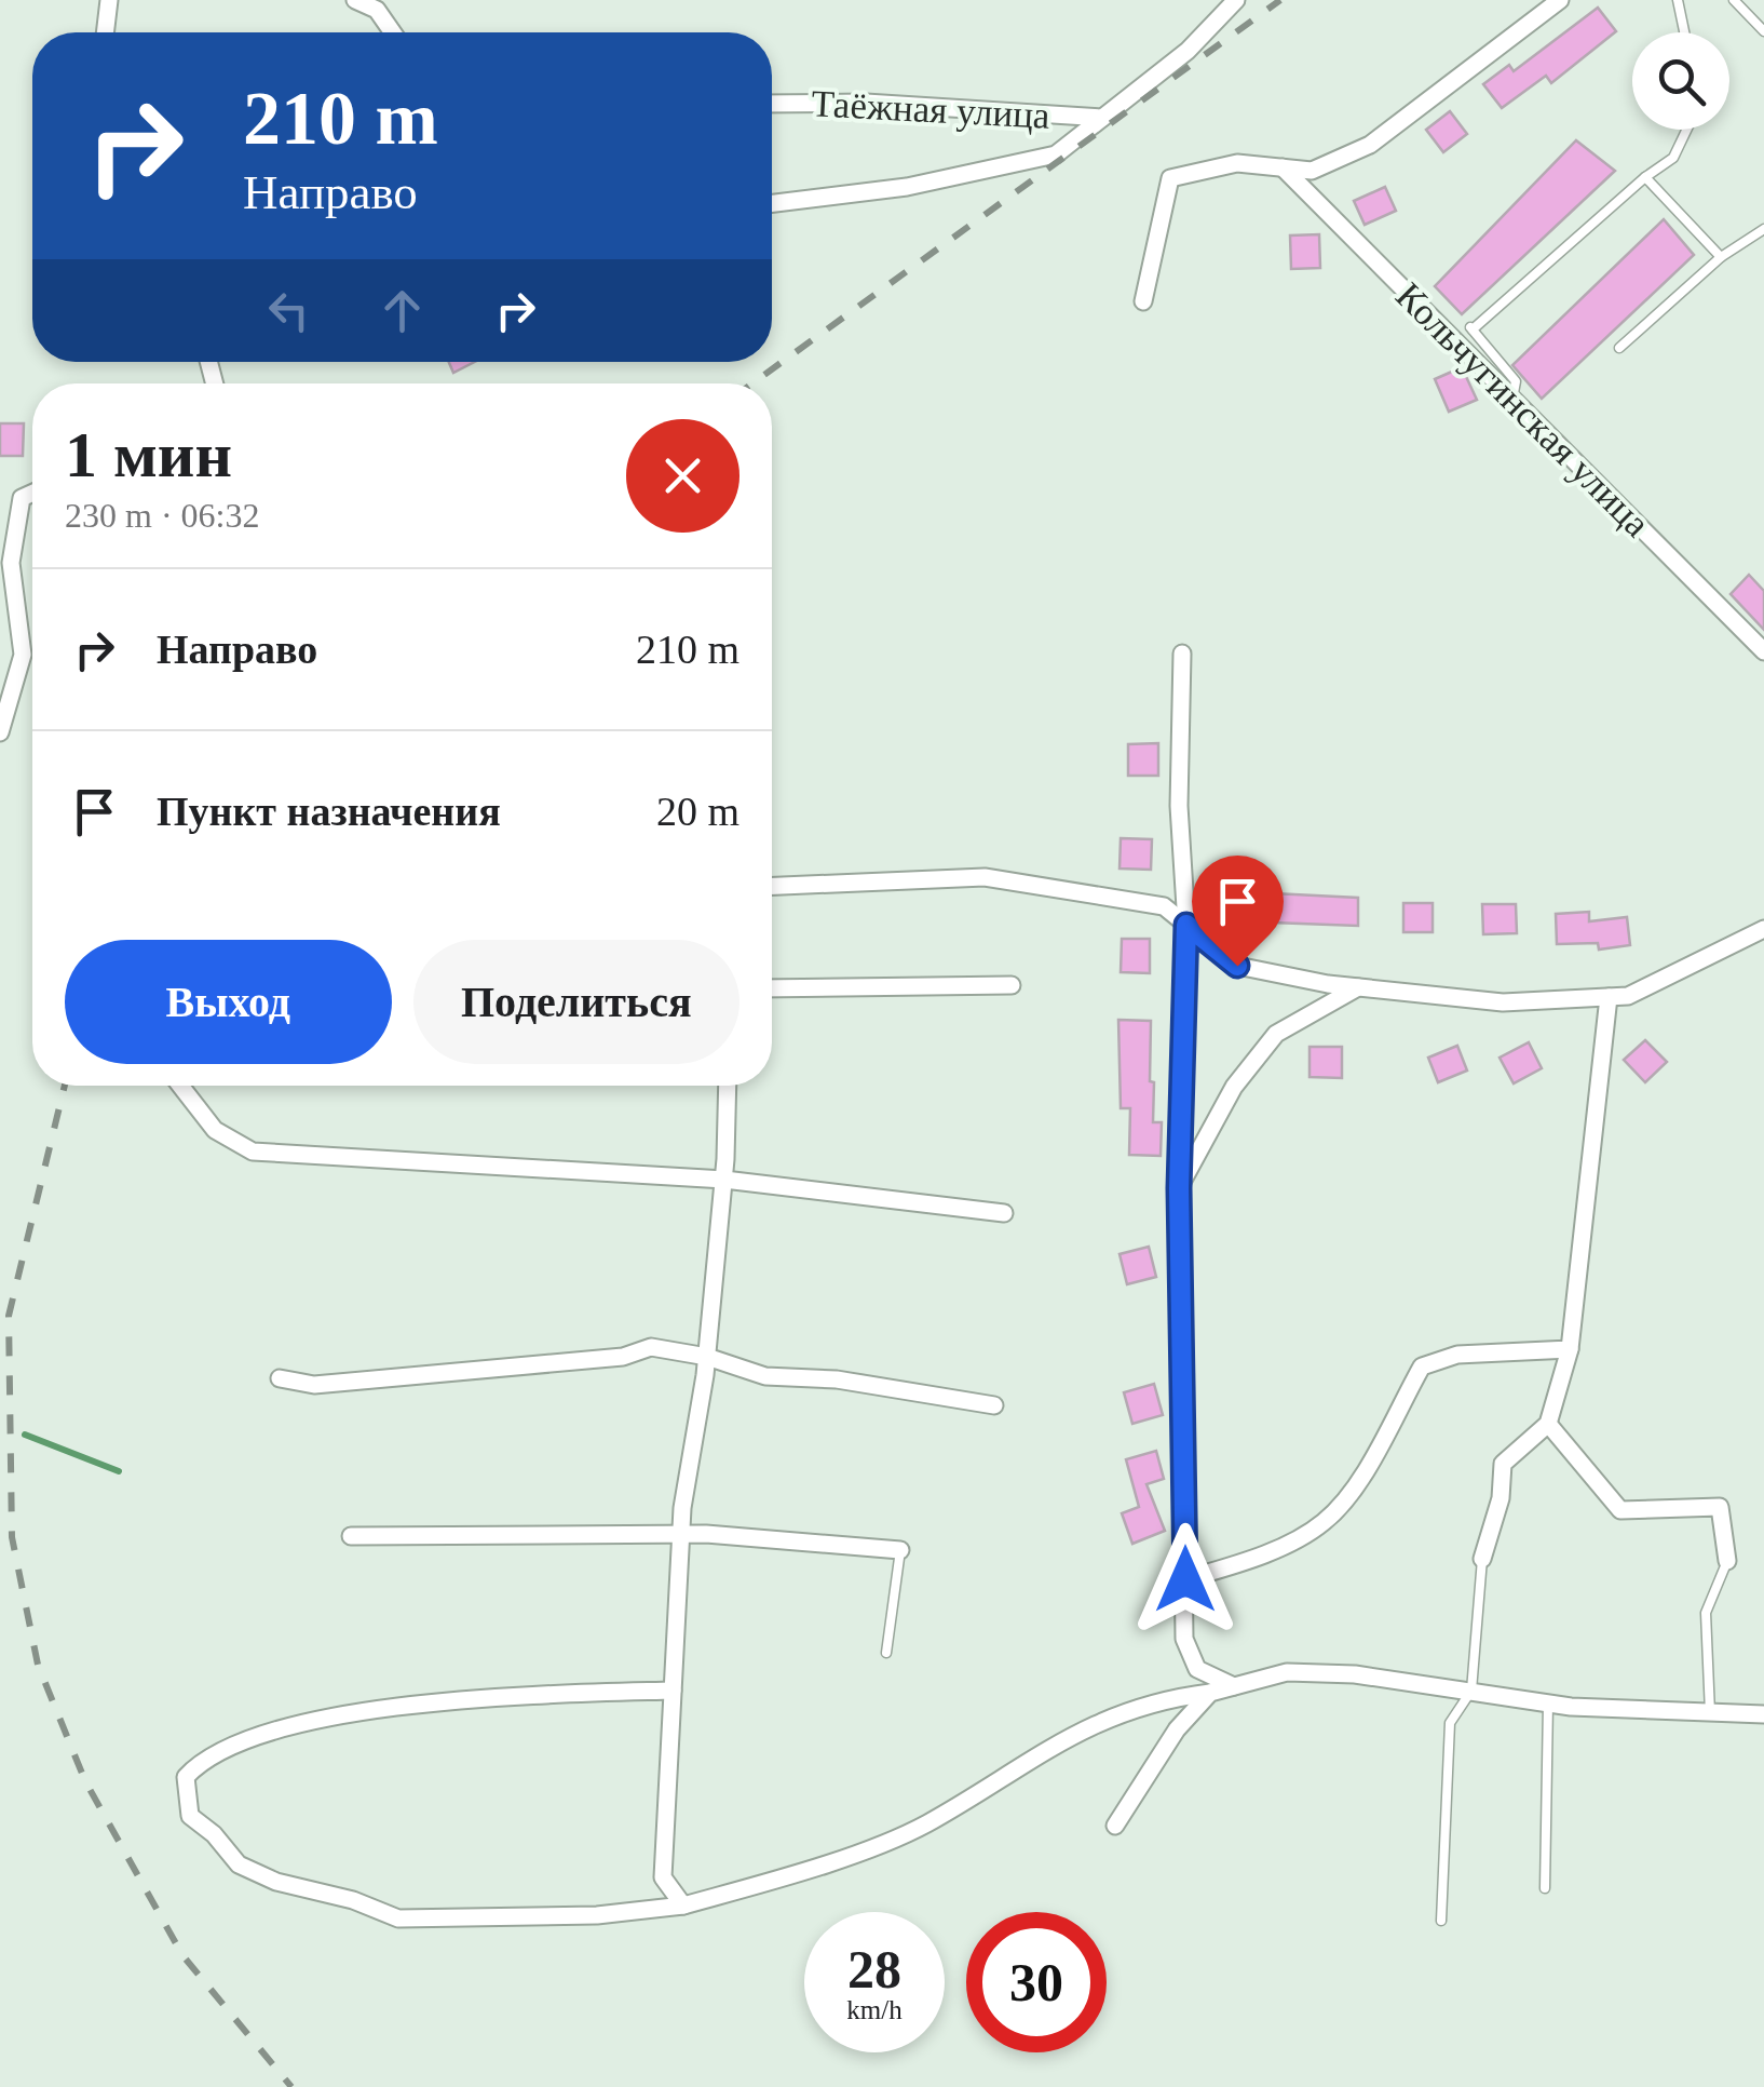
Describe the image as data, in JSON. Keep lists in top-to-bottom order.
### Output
{
  "streets": {
    "street": ["Таёжная улица", "Кольчугинская улица"]
  },
  "page": {
    "turn": ["210 m", "Направо"],
    "heading": ["1 мин", "230 m · 06:32"],
    "list": [
      {
        "name": "Направо",
        "value": "210 m"
      },
      {
        "name": "Пункт назначения",
        "value": "20 m"
      }
    ],
    "buttons": ["Выход", "Поделиться"],
    "speed": "28 km/h",
    "limit": "30"
  }
}
